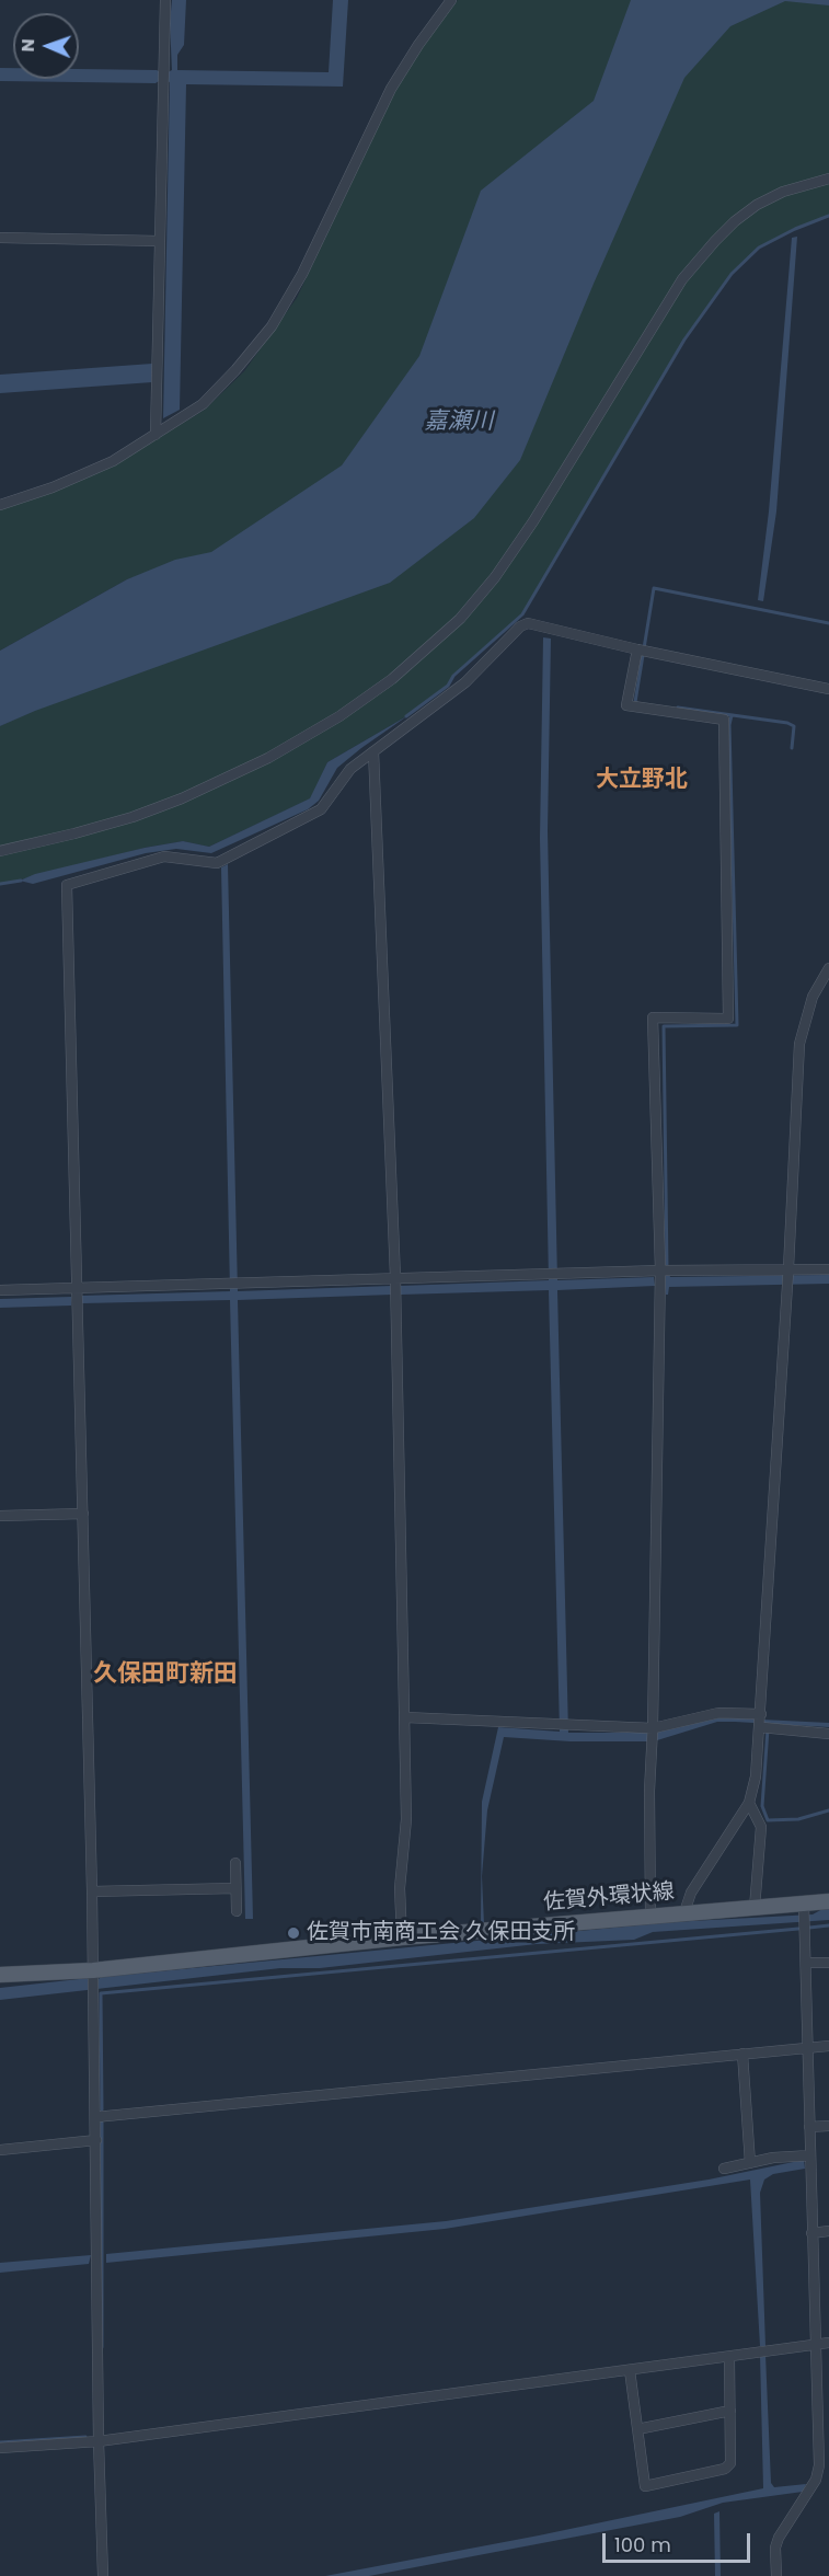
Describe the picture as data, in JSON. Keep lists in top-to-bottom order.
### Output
{
  "streets": {
    "main road": ["佐賀外環状線"]
  },
  "districts": ["大立野北", "久保田町新田"],
  "water": ["嘉瀬川"],
  "places": ["佐賀市南商工会 久保田支所"],
  "scale_bar": "100 m",
  "north": "left"
}
